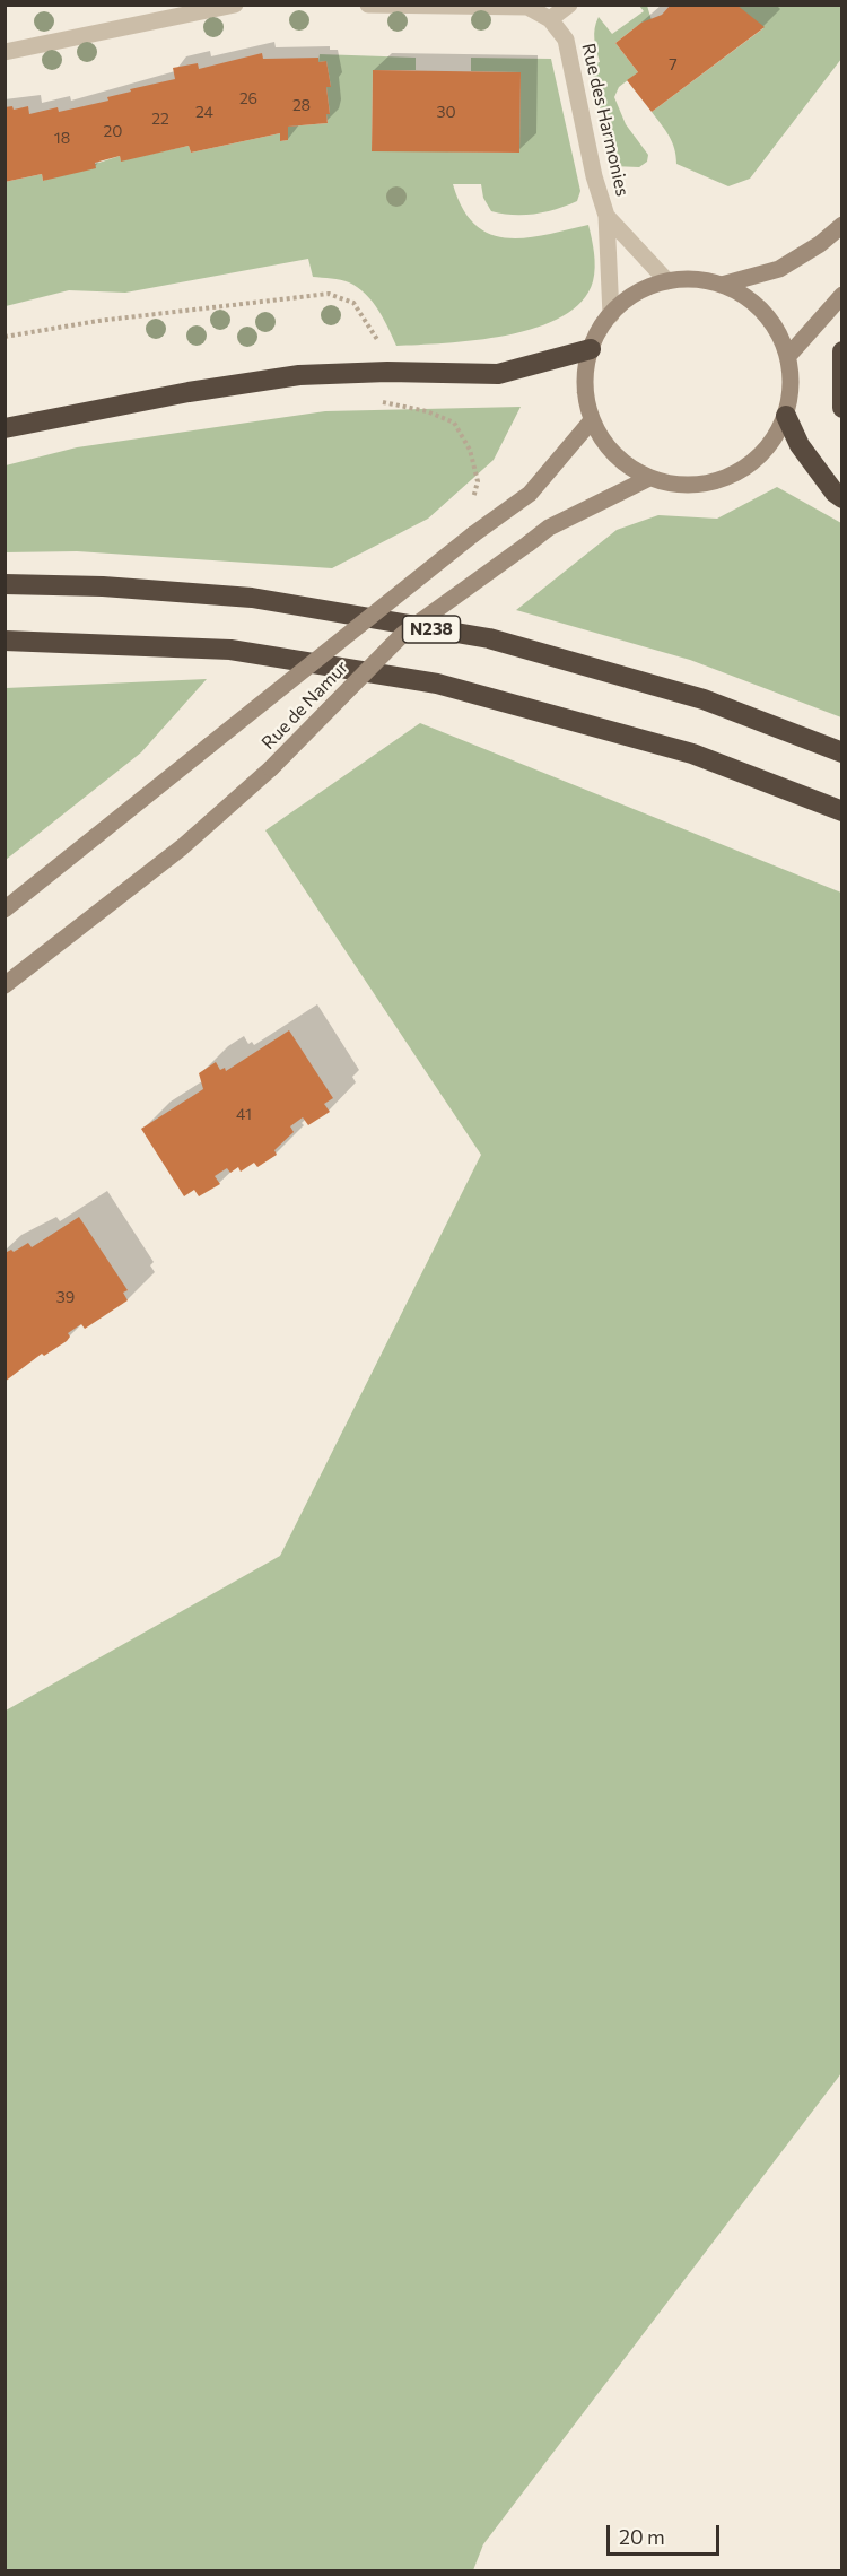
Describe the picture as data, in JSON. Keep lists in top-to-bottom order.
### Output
{
  "streets": {
    "highway": ["N238"],
    "main road": ["Rue de Namur"],
    "street": ["Rue des Harmonies"]
  },
  "crossings": [
    ["Rue des Harmonies", "Rue de Namur"]
  ],
  "house_numbers": [
    "7",
    "26",
    "28",
    "24",
    "30",
    "22",
    "20",
    "18",
    "41",
    "39"
  ],
  "scale_bar": "20 m"
}
